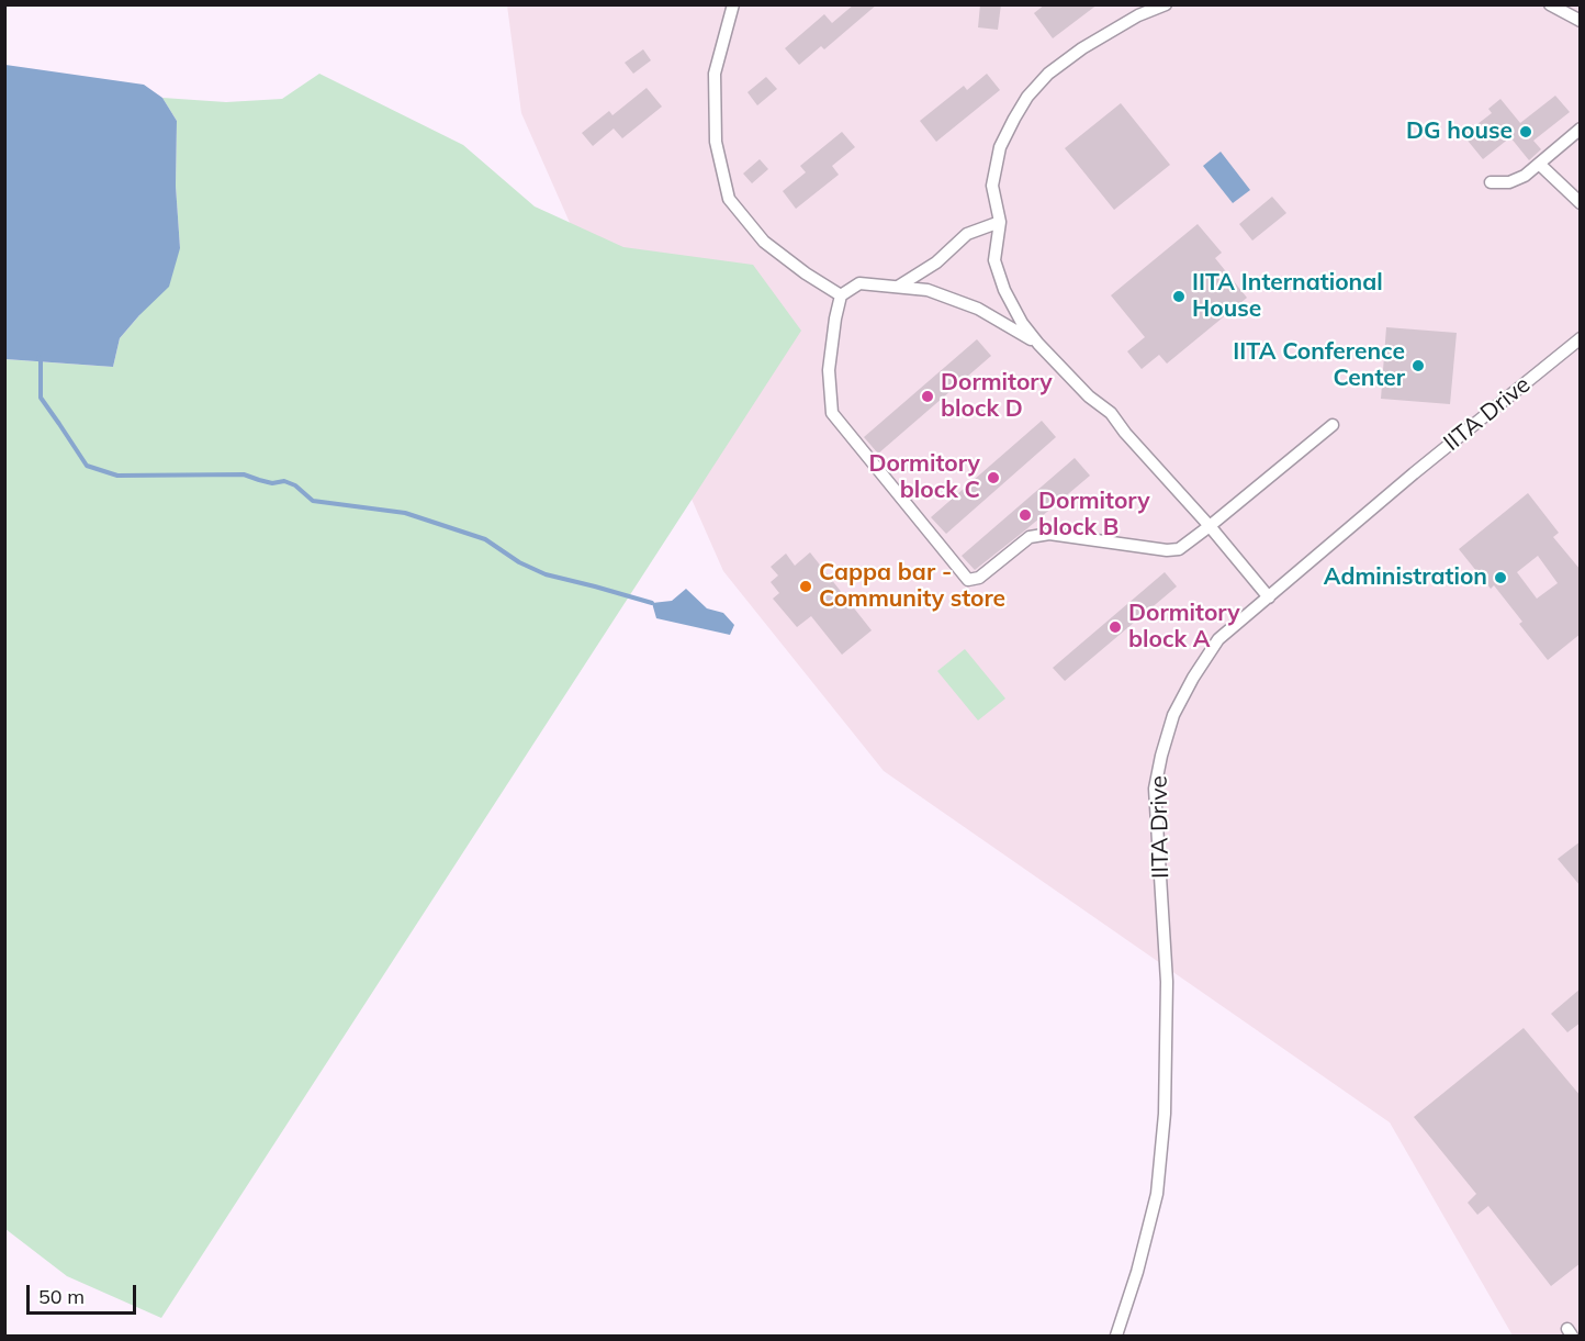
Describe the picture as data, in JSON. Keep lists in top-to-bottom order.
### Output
{
  "streets": {
    "street": ["IITA Drive"]
  },
  "places": [
    "DG house",
    "IITA International House",
    "IITA Conference Center",
    "Dormitory block D",
    "Dormitory block C",
    "Dormitory block B",
    "Administration",
    "Cappa bar - Community store",
    "Dormitory block A"
  ],
  "scale_bar": "50 m"
}
